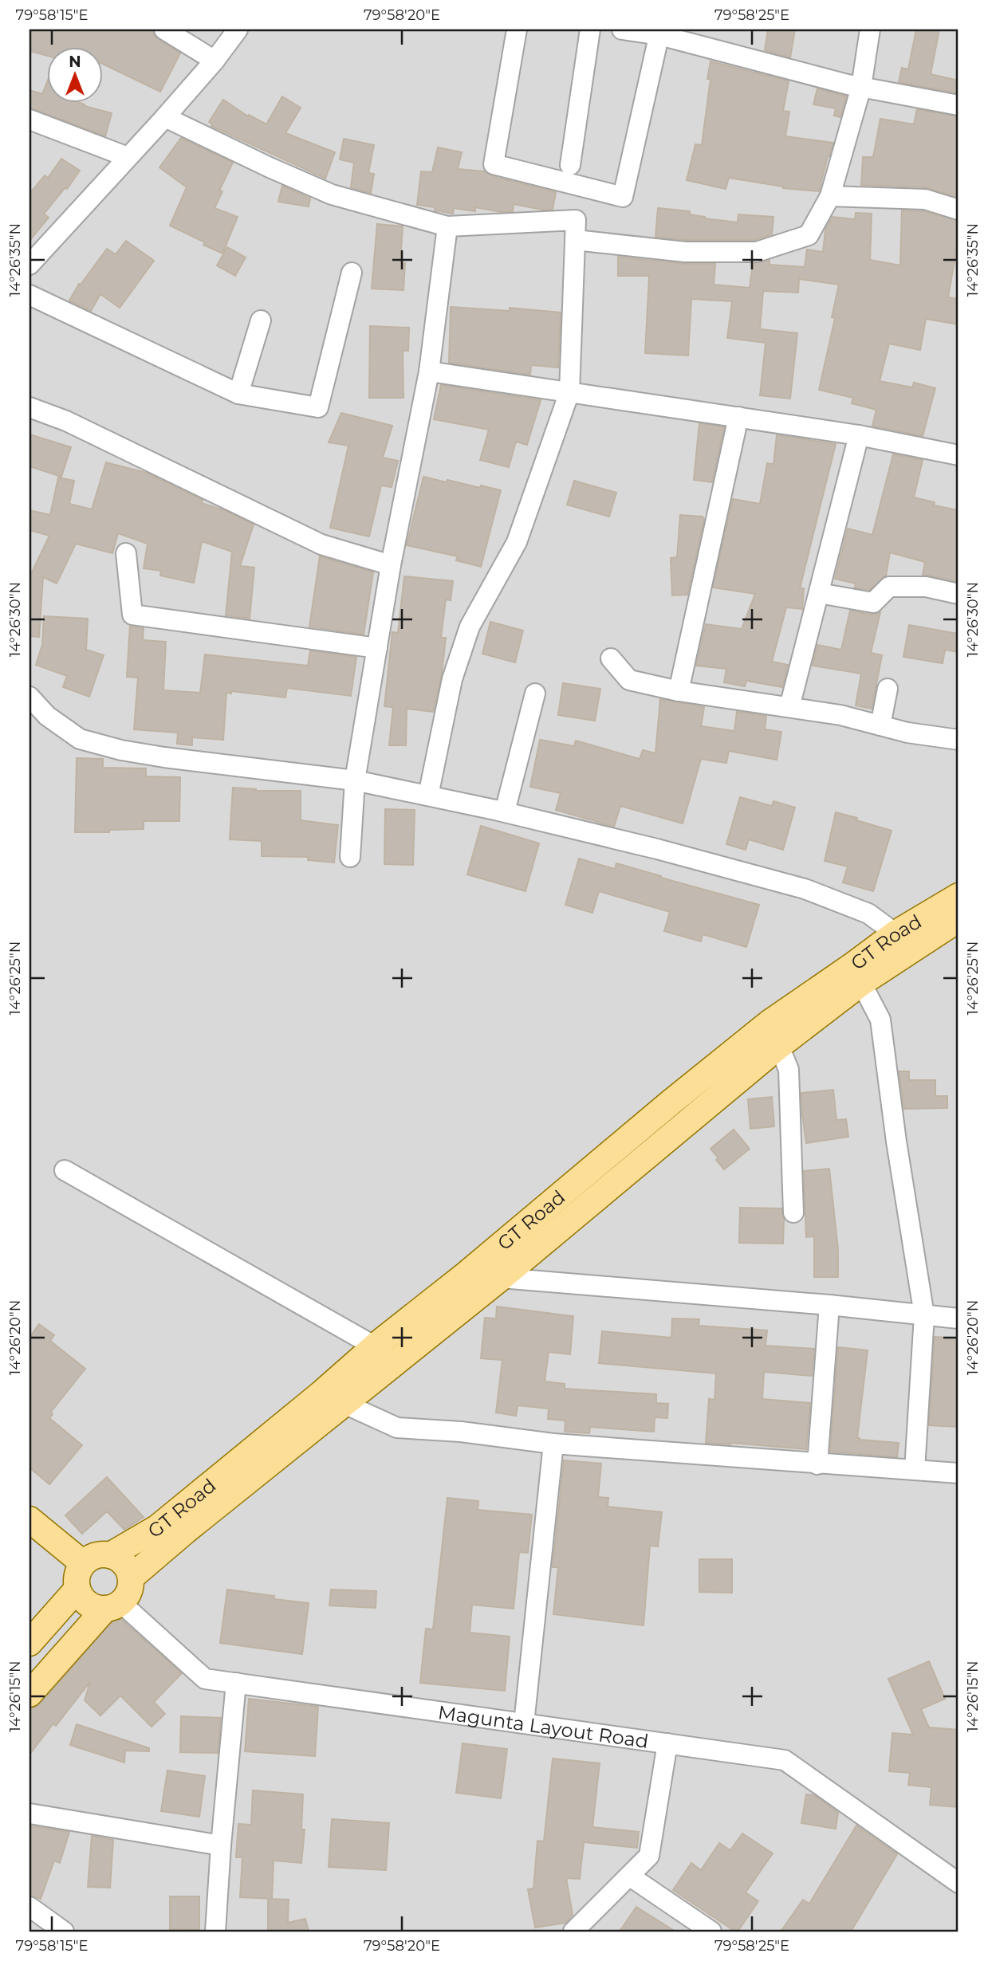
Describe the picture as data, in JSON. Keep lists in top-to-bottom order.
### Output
{
  "streets": {
    "main road": ["GT Road"],
    "street": ["Magunta Layout Road"]
  },
  "crossings": [
    ["GT Road", "Magunta Layout Road"]
  ],
  "north": "top",
  "coordinates": [
    "79°58'15\"E",
    "79°58'20\"E",
    "79°58'25\"E",
    "14°26'35\"N",
    "14°26'30\"N",
    "14°26'25\"N",
    "14°26'20\"N",
    "14°26'15\"N"
  ]
}
